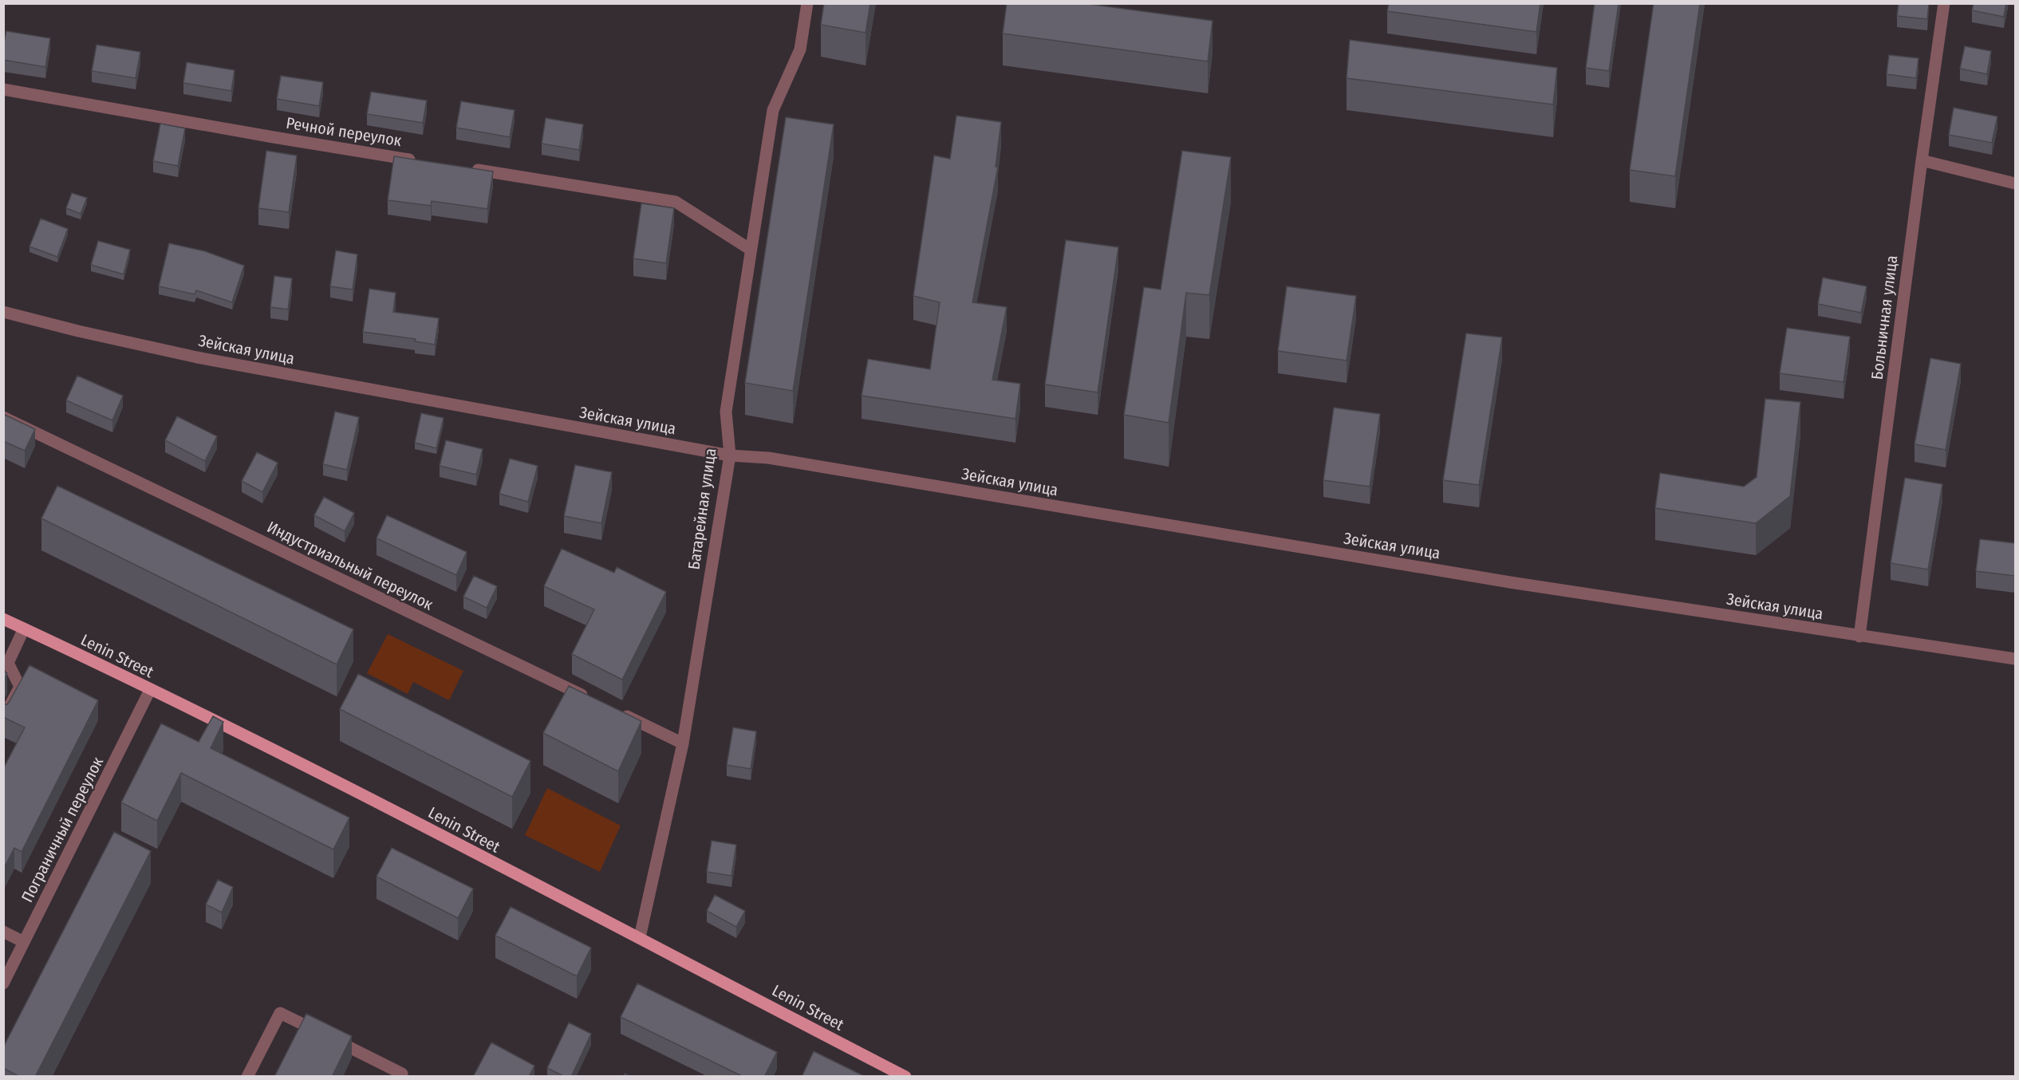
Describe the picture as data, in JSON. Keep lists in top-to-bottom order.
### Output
{
  "streets": {
    "main road": ["Lenin Street"],
    "street": [
      "Речной переулок",
      "Больничная улица",
      "Зейская улица",
      "Батарейная улица",
      "Индустриальный переулок",
      "Пограничный переулок"
    ]
  },
  "crossings": [
    ["Больничная улица", "Зейская улица"],
    ["Зейская улица", "Батарейная улица"],
    ["Батарейная улица", "Lenin Street"],
    ["Lenin Street", "Пограничный переулок"]
  ]
}
